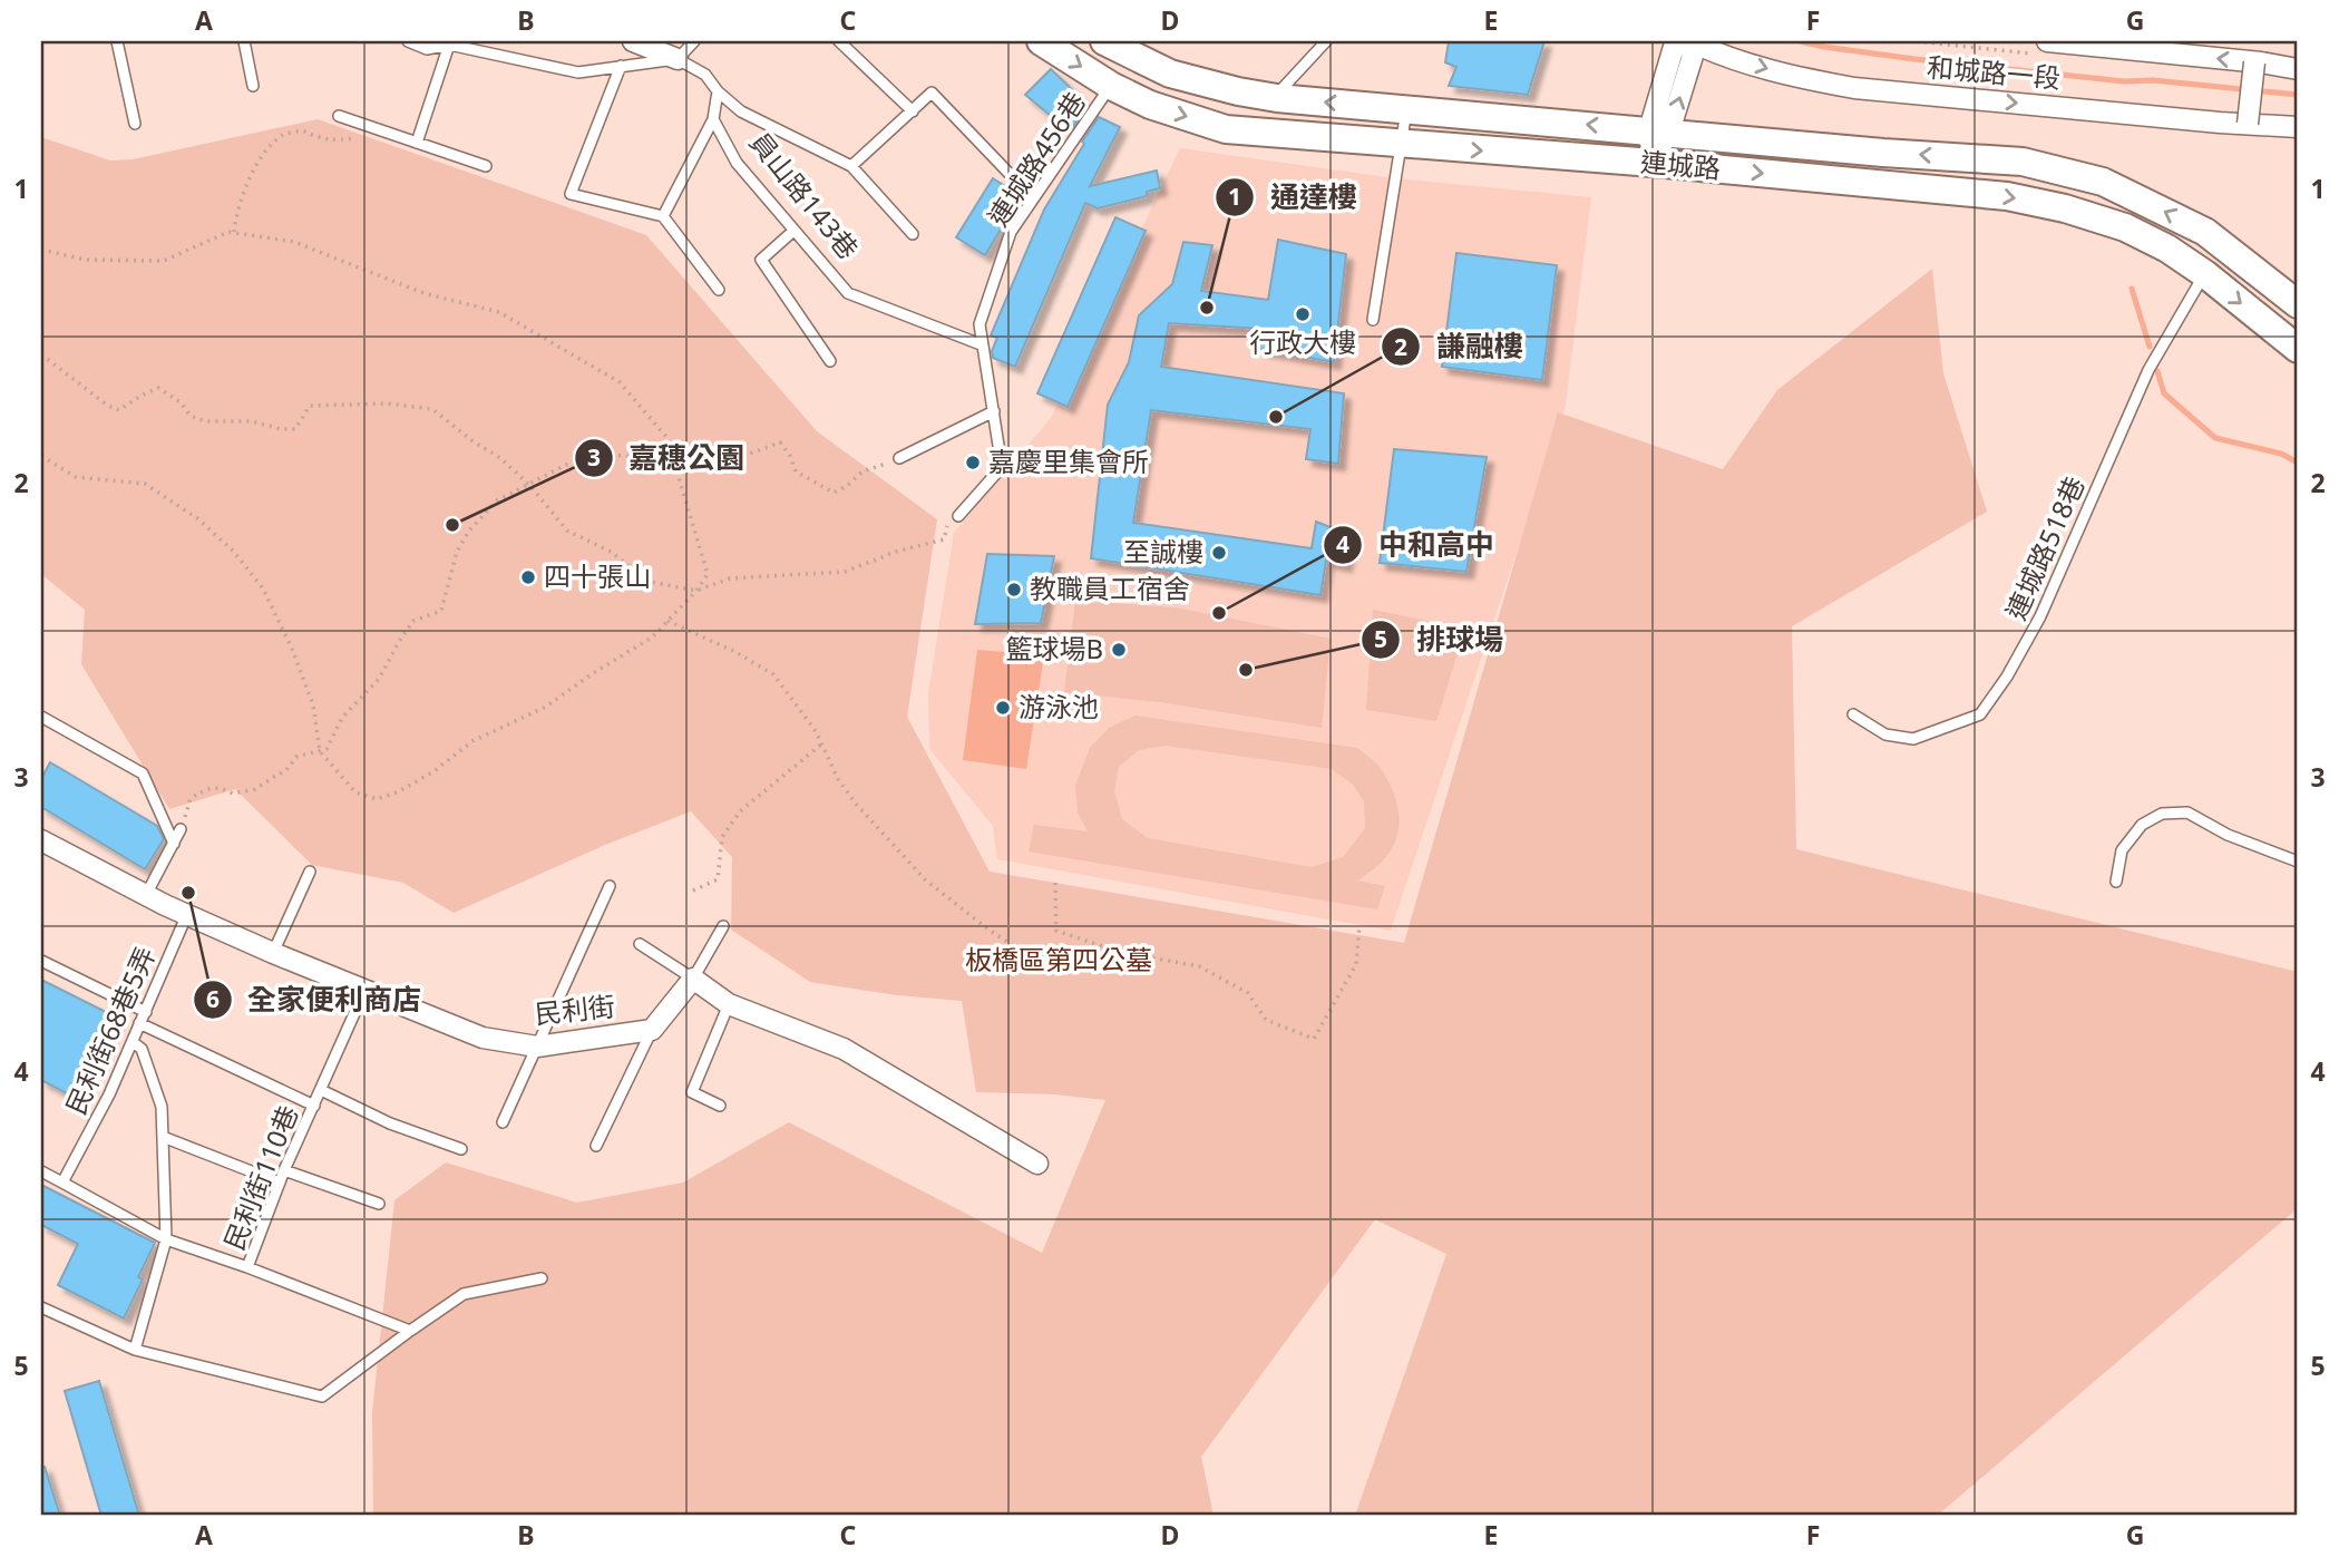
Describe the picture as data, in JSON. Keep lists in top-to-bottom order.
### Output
{
  "streets": {
    "main road": ["連城路"],
    "street": ["和城路一段", "民利街"],
    "lane": [
      "連城路456巷",
      "員山路143巷",
      "連城路518巷",
      "民利街68巷5弄",
      "民利街110巷"
    ]
  },
  "crossings": [
    ["連城路456巷", "連城路"],
    ["連城路456巷", "員山路143巷"],
    ["連城路", "連城路518巷"],
    ["民利街", "民利街68巷5弄"],
    ["民利街", "民利街110巷"]
  ],
  "parks": ["板橋區第四公墓"],
  "places": [
    "通達樓",
    "行政大樓",
    "謙融樓",
    "嘉慶里集會所",
    "嘉穗公園",
    "至誠樓",
    "四十張山",
    "教職員工宿舍",
    "中和高中",
    "籃球場B",
    "排球場",
    "游泳池",
    "全家便利商店"
  ],
  "grid": {
    "columns": [
      "A",
      "B",
      "C",
      "D",
      "E",
      "F",
      "G"
    ],
    "rows": [
      "1",
      "2",
      "3",
      "4",
      "5"
    ]
  }
}
